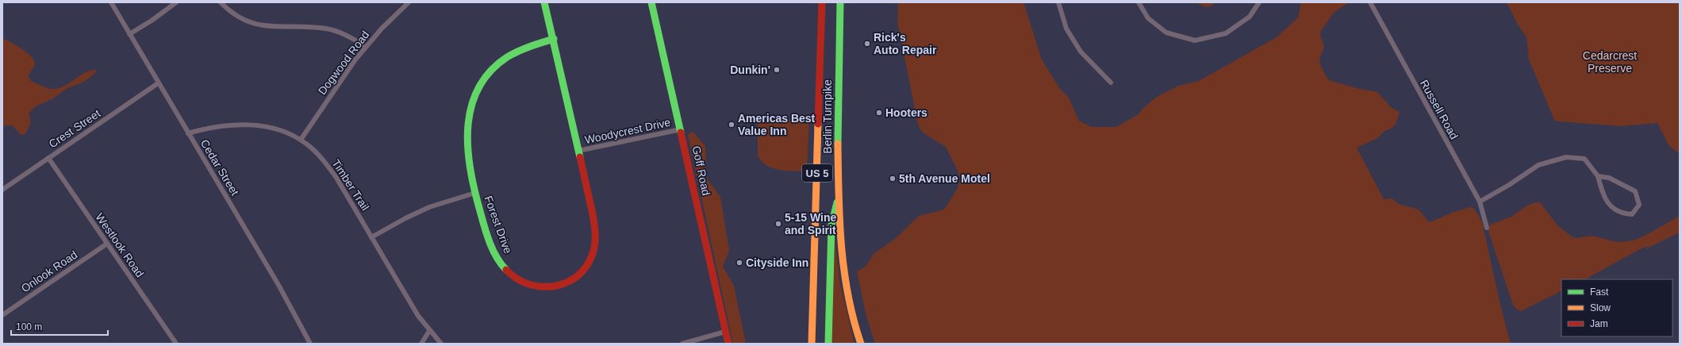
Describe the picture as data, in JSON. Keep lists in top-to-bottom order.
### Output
{
  "streets": {
    "main road": [
      "Berlin Turnpike",
      "Goff Road",
      "US 5",
      "Forest Drive"
    ],
    "street": [
      "Dogwood Road",
      "Russell Road",
      "Crest Street",
      "Woodycrest Drive",
      "Cedar Street",
      "Timber Trail",
      "Westlook Road",
      "Onlook Road"
    ]
  },
  "crossings": [
    ["Dogwood Road", "Timber Trail"],
    ["Berlin Turnpike", "US 5"],
    ["Crest Street", "Cedar Street"],
    ["Crest Street", "Westlook Road"],
    ["Woodycrest Drive", "Goff Road"],
    ["Woodycrest Drive", "Forest Drive"],
    ["Cedar Street", "Timber Trail"],
    ["Westlook Road", "Onlook Road"]
  ],
  "parks": ["Cedarcrest Preserve"],
  "places": [
    "Rick's Auto Repair",
    "Dunkin'",
    "Hooters",
    "Americas Best Value Inn",
    "5th Avenue Motel",
    "5-15 Wine and Spirit",
    "Cityside Inn"
  ],
  "legend": ["Fast", "Slow", "Jam"],
  "scale_bar": "100 m"
}
